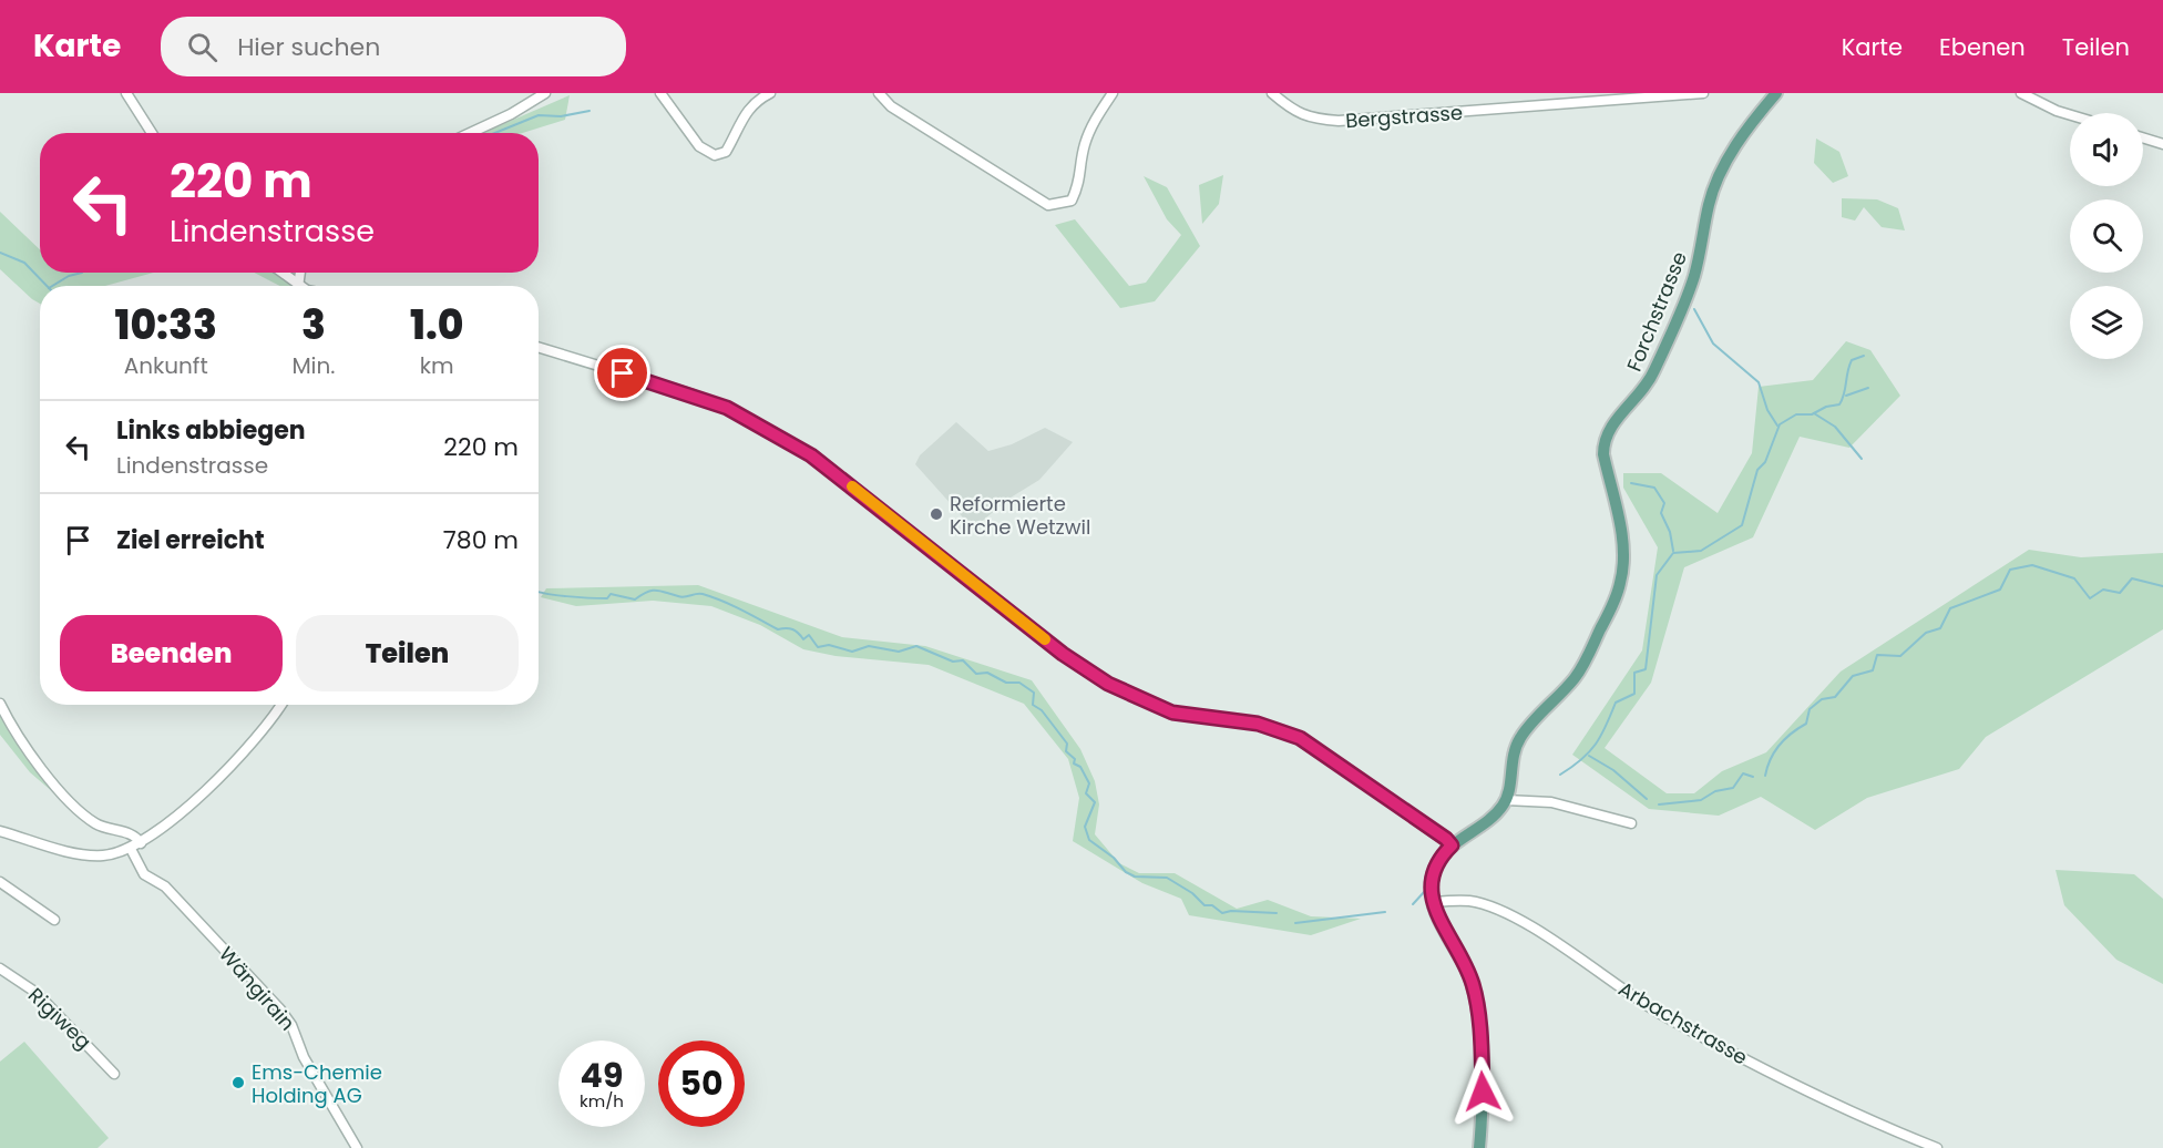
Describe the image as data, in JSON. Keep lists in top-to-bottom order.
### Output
{
  "streets": {
    "main road": ["Forchstrasse"],
    "street": [
      "Bergstrasse",
      "Wängirain",
      "Rigiweg",
      "Arbachstrasse"
    ]
  },
  "places": ["Reformierte Kirche Wetzwil", "Ems-Chemie Holding AG"],
  "page": {
    "header": "Karte",
    "search": "Hier suchen",
    "nav": ["Karte", "Ebenen", "Teilen"],
    "turn": ["220 m", "Lindenstrasse"],
    "eta": [
      "10:33",
      "Ankunft",
      "3",
      "Min.",
      "1.0",
      "km"
    ],
    "list": [
      {
        "name": "Links abbiegen",
        "note": "Lindenstrasse",
        "value": "220 m"
      },
      {
        "name": "Ziel erreicht",
        "value": "780 m"
      }
    ],
    "buttons": ["Beenden", "Teilen"],
    "speed": "49 km/h",
    "limit": "50"
  }
}
